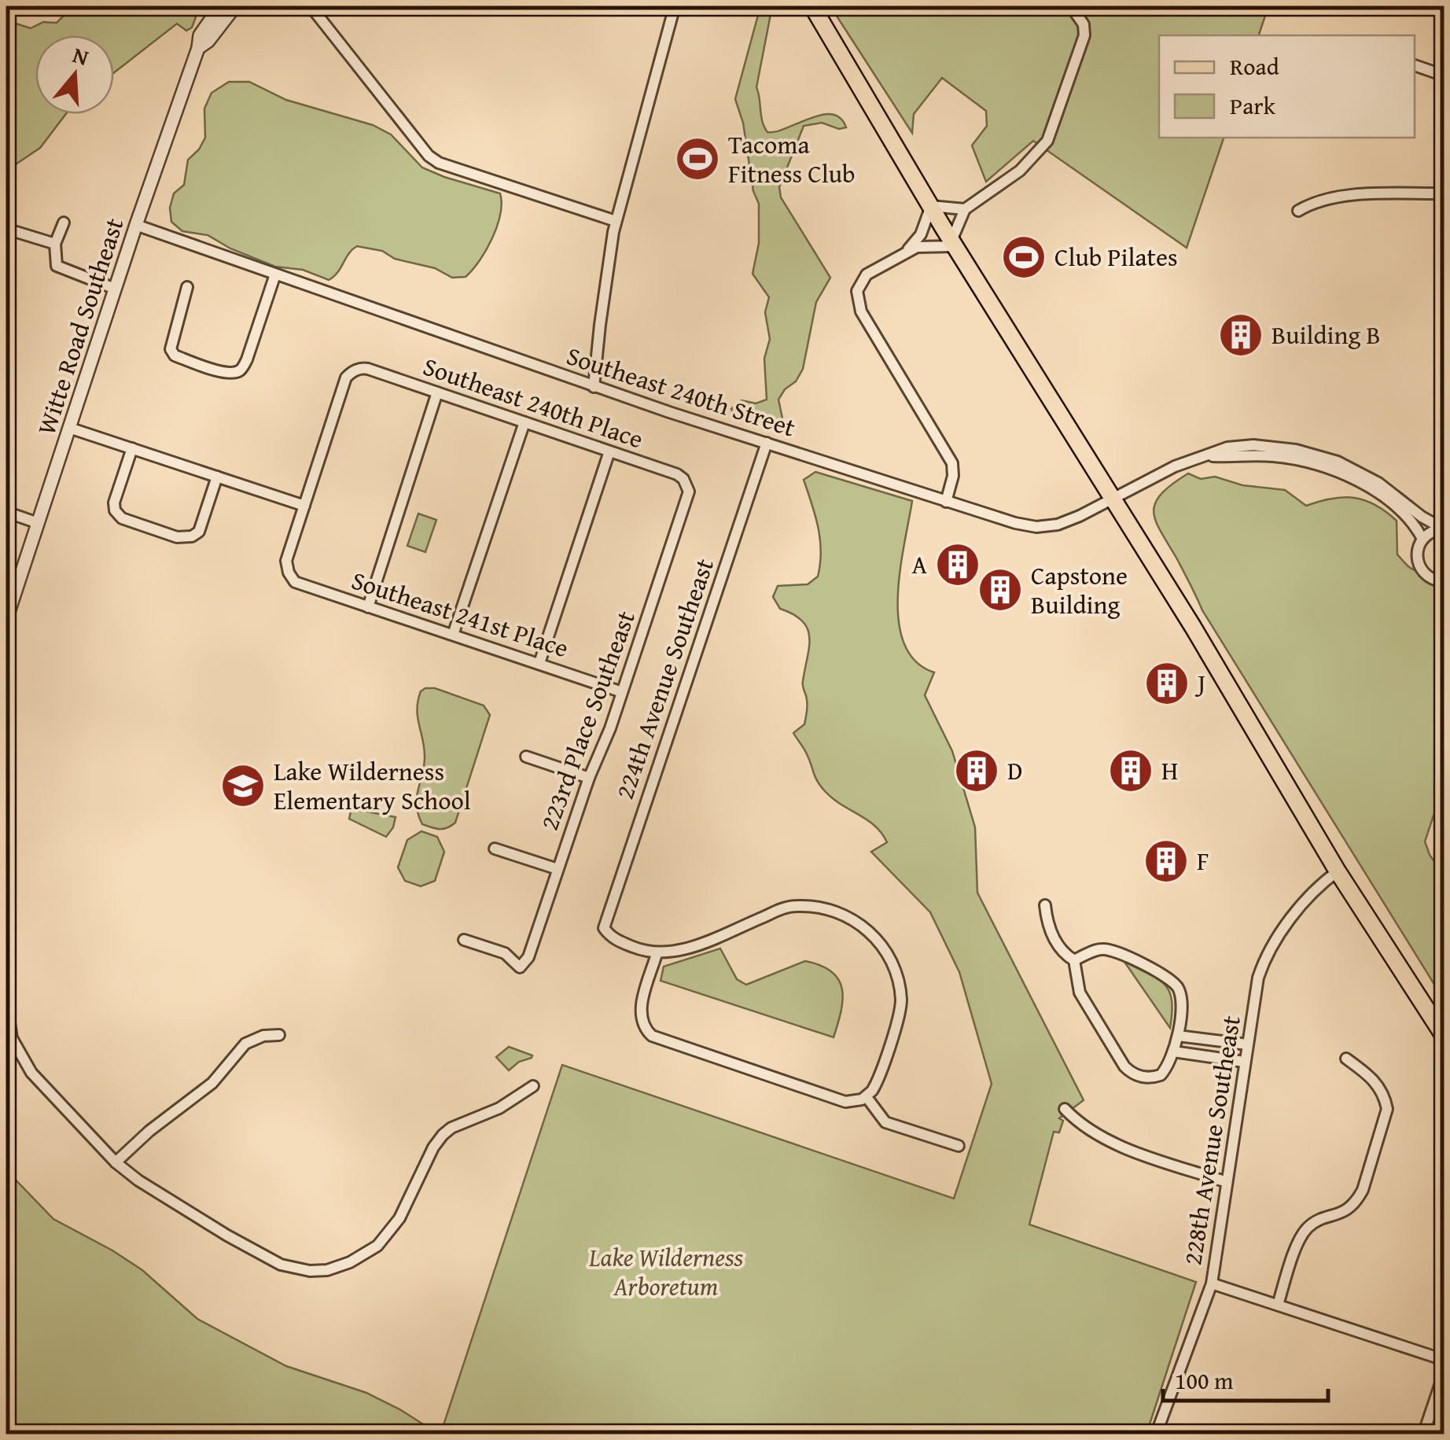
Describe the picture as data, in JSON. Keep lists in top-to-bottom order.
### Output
{
  "streets": {
    "street": [
      "Witte Road Southeast",
      "Southeast 240th Street",
      "Southeast 240th Place",
      "Southeast 241st Place",
      "224th Avenue Southeast",
      "223rd Place Southeast",
      "228th Avenue Southeast"
    ]
  },
  "crossings": [
    ["Witte Road Southeast", "Southeast 240th Street"],
    ["Southeast 240th Street", "224th Avenue Southeast"],
    ["Southeast 240th Place", "Southeast 241st Place"],
    ["Southeast 240th Place", "223rd Place Southeast"],
    ["Southeast 241st Place", "223rd Place Southeast"]
  ],
  "parks": ["Lake Wilderness Arboretum"],
  "places": {
    "sports": ["Tacoma Fitness Club", "Club Pilates"],
    "building": [
      "Building B",
      "A",
      "Capstone Building",
      "J",
      "D",
      "H",
      "F"
    ],
    "school or university": ["Lake Wilderness Elementary School"]
  },
  "legend": ["Road", "Park"],
  "scale_bar": "100 m",
  "north": "top"
}
